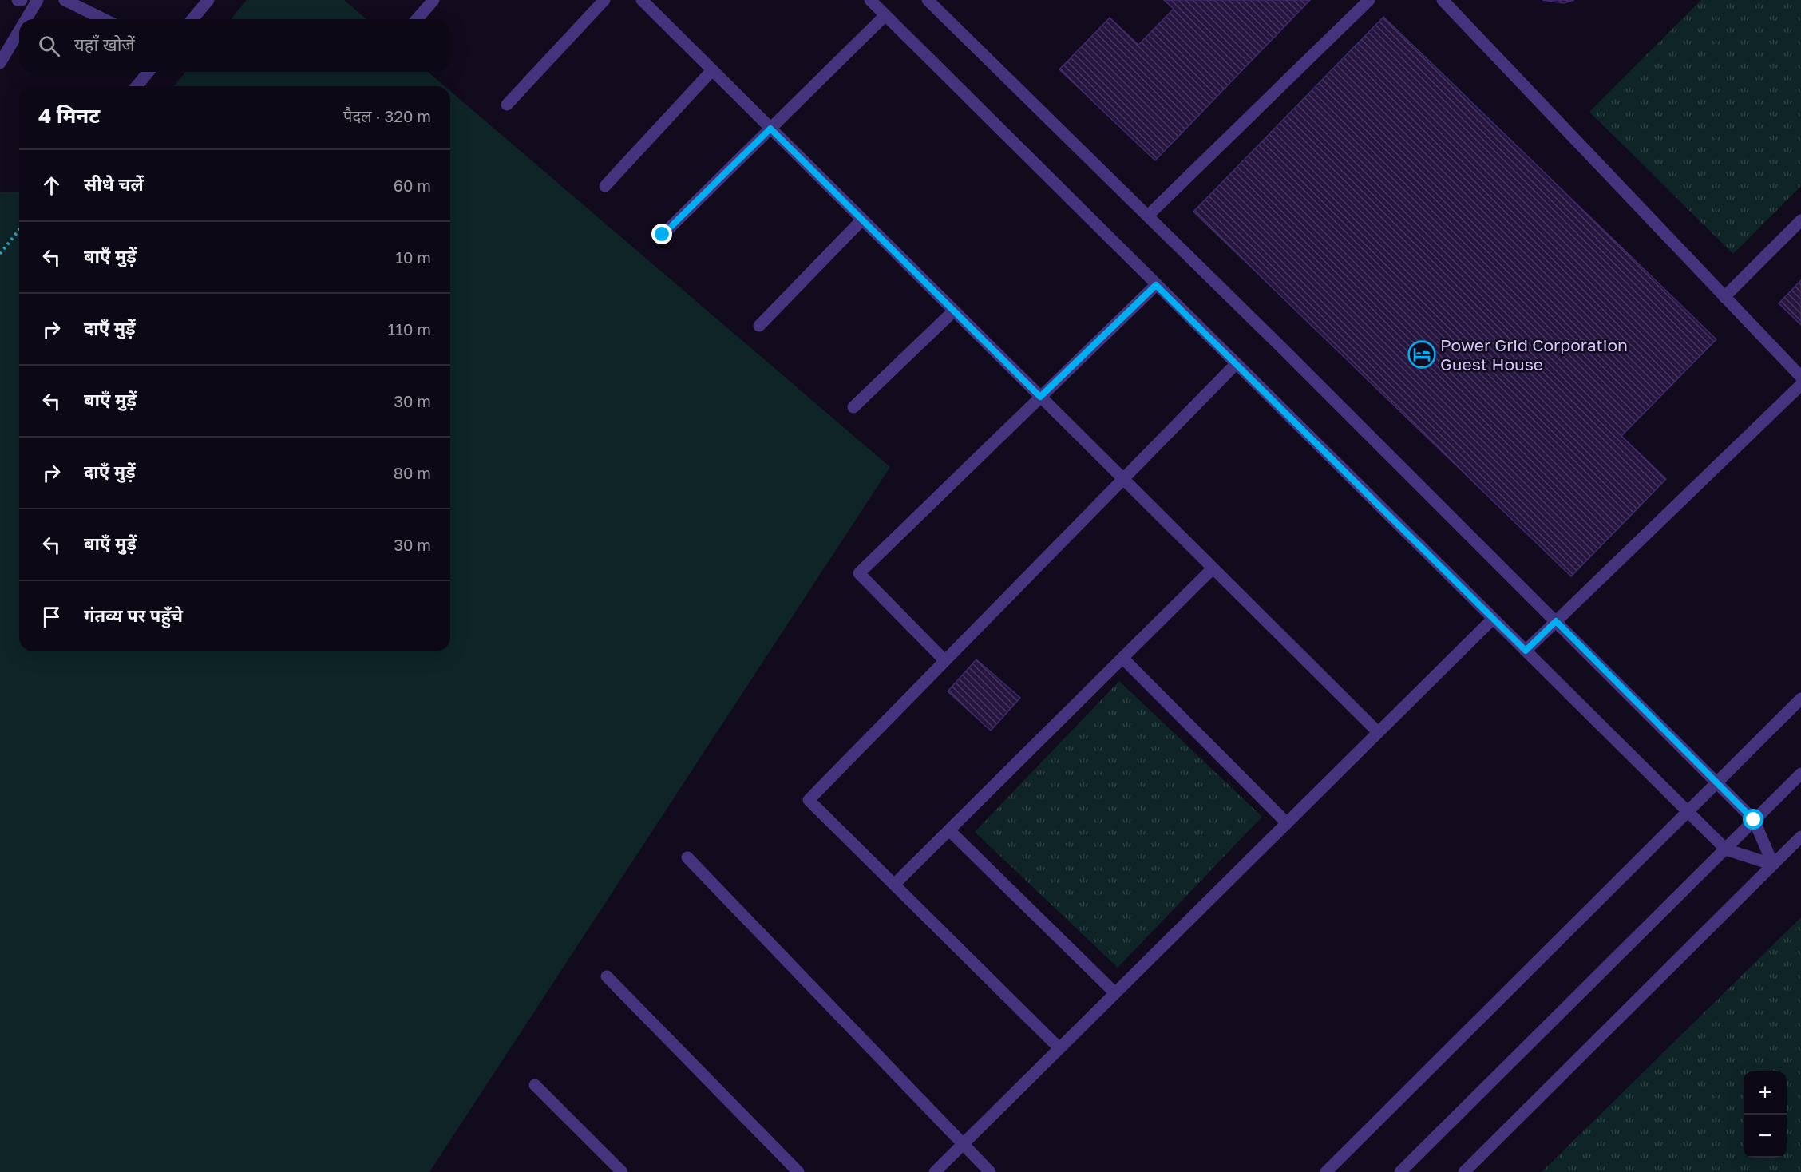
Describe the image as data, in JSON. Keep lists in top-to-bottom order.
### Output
{
  "places": {
    "hotel": ["Power Grid Corporation Guest House"]
  },
  "page": {
    "search": "यहाँ खोजें",
    "heading": ["4 मिनट", "पैदल · 320 m"],
    "list": [
      ["सीधे चलें", "60 m"],
      ["बाएँ मुड़ें", "10 m"],
      ["दाएँ मुड़ें", "110 m"],
      ["बाएँ मुड़ें", "30 m"],
      ["दाएँ मुड़ें", "80 m"],
      ["बाएँ मुड़ें", "30 m"],
      "गंतव्य पर पहुँचे"
    ],
    "map_buttons": ["+", "−"]
  }
}
